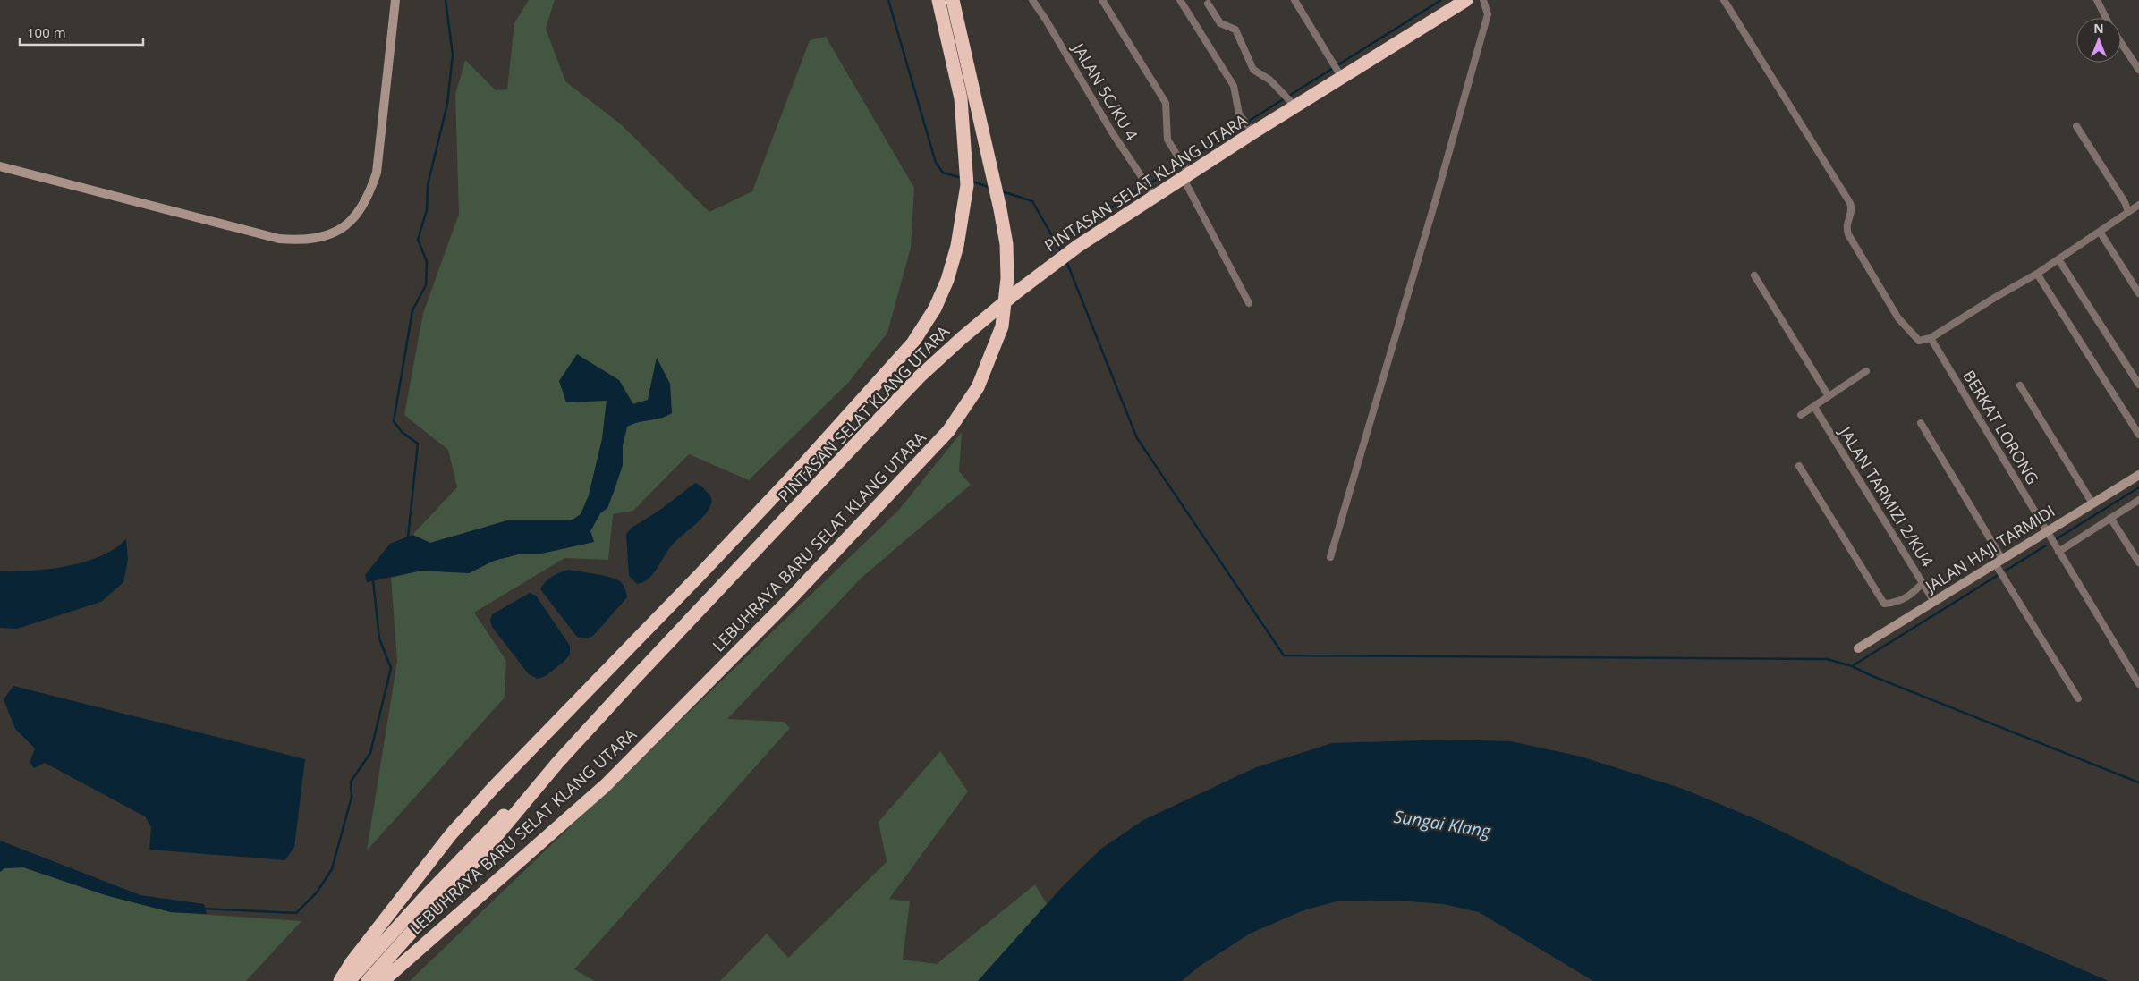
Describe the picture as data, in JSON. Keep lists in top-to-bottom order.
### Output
{
  "streets": {
    "highway": ["PINTASAN SELAT KLANG UTARA", "LEBUHRAYA BARU SELAT KLANG UTARA"],
    "street": [
      "JALAN 5C/KU 4",
      "BERKAT LORONG",
      "JALAN TARMIZI 2/KU4",
      "JALAN HAJI TARMIDI"
    ]
  },
  "crossings": [
    ["JALAN 5C/KU 4", "PINTASAN SELAT KLANG UTARA"],
    ["PINTASAN SELAT KLANG UTARA", "LEBUHRAYA BARU SELAT KLANG UTARA"],
    ["BERKAT LORONG", "JALAN HAJI TARMIDI"],
    ["JALAN TARMIZI 2/KU4", "JALAN HAJI TARMIDI"]
  ],
  "water": ["Sungai Klang"],
  "scale_bar": "100 m",
  "north": "top"
}
